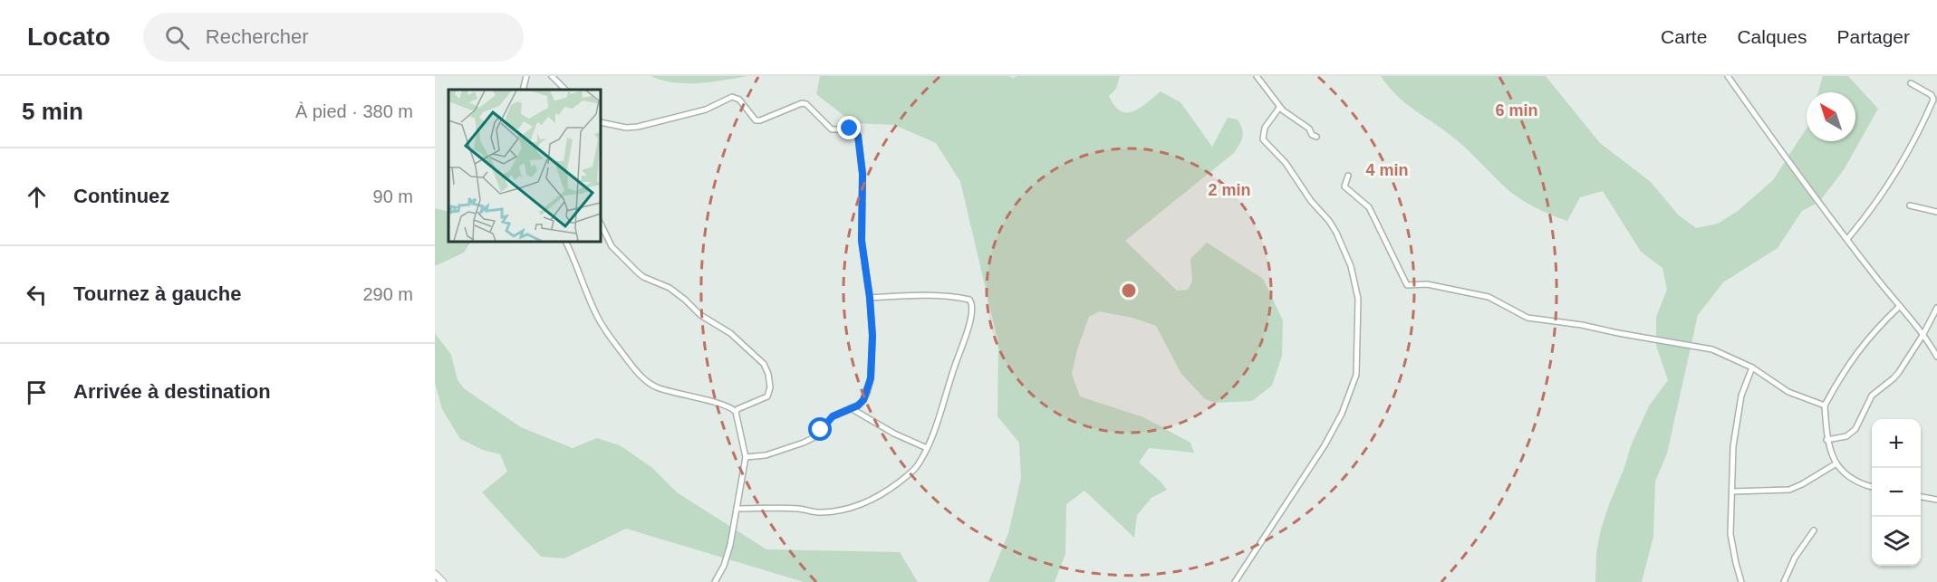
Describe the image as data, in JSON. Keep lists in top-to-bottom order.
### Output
{
  "north": "top left",
  "page": {
    "header": "Locato",
    "search": "Rechercher",
    "nav": ["Carte", "Calques", "Partager"],
    "heading": ["5 min", "À pied · 380 m"],
    "list": [
      ["Continuez", "90 m"],
      ["Tournez à gauche", "290 m"],
      "Arrivée à destination"
    ],
    "map_buttons": ["+", "−"]
  },
  "rings": ["6 min", "4 min", "2 min"]
}
